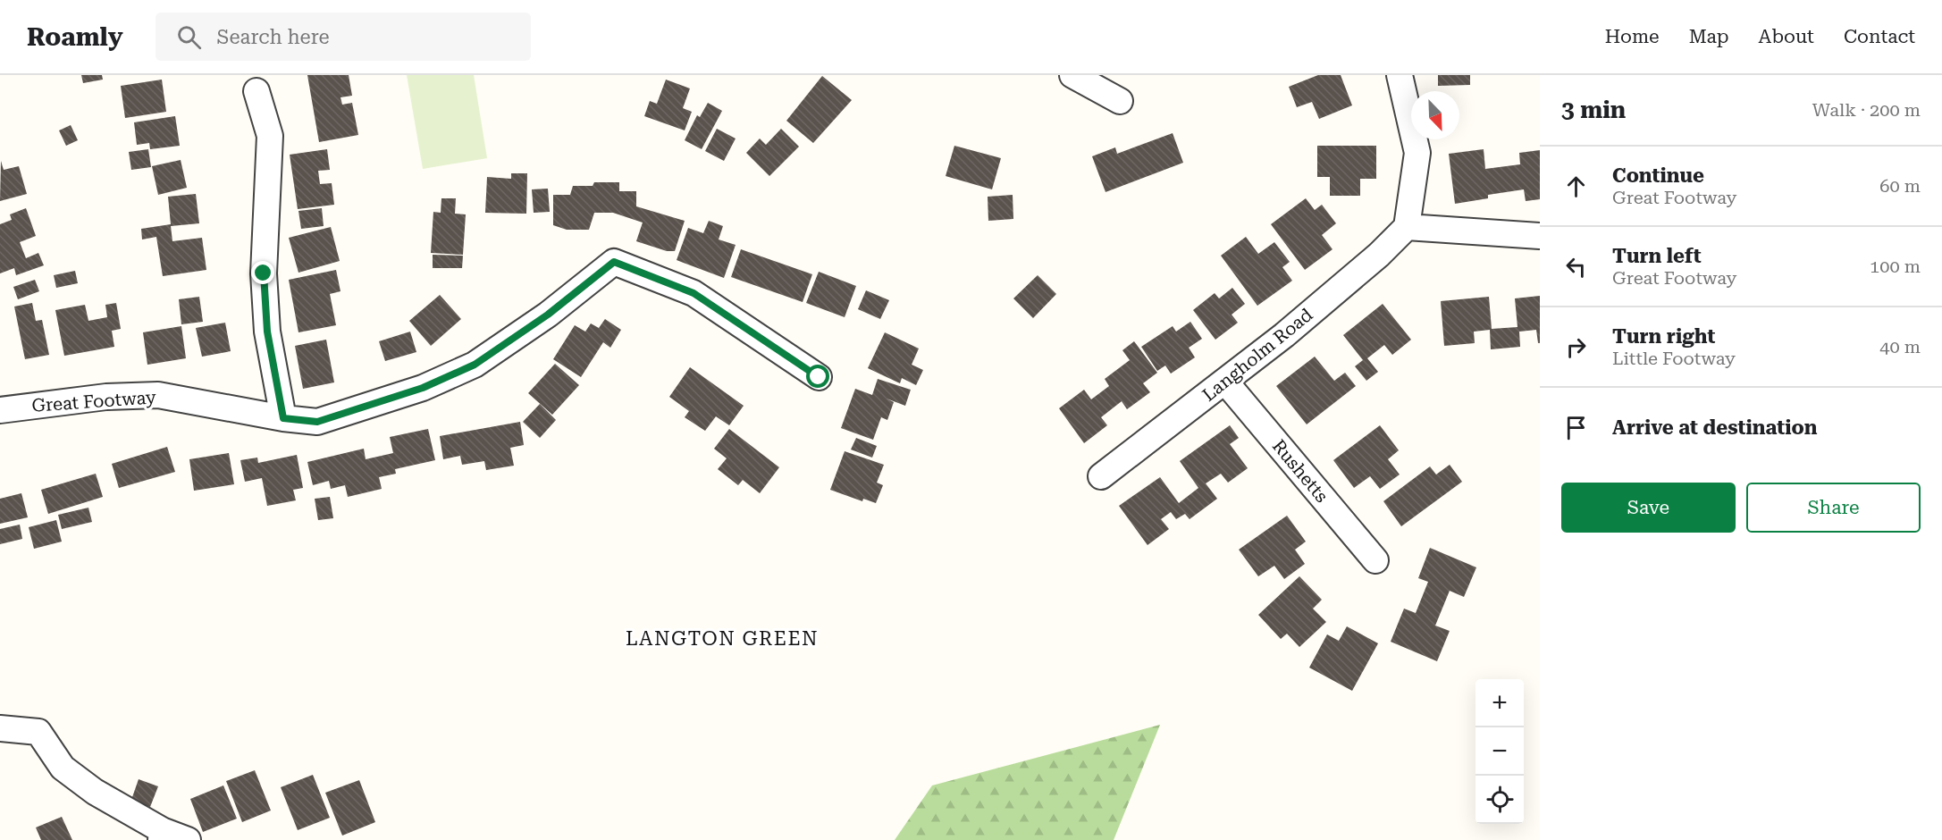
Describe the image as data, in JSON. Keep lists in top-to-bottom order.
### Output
{
  "streets": {
    "street": ["Langholm Road", "Great Footway", "Rushetts"]
  },
  "crossings": [
    ["Langholm Road", "Rushetts"]
  ],
  "districts": ["LANGTON GREEN"],
  "north": "bottom right",
  "page": {
    "header": "Roamly",
    "search": "Search here",
    "nav": [
      "Home",
      "Map",
      "About",
      "Contact"
    ],
    "heading": ["3 min", "Walk · 200 m"],
    "list": [
      ["Continue", "Great Footway", "60 m"],
      ["Turn left", "Great Footway", "100 m"],
      ["Turn right", "Little Footway", "40 m"],
      "Arrive at destination"
    ],
    "buttons": ["Save", "Share"],
    "map_buttons": ["+", "−"]
  }
}
